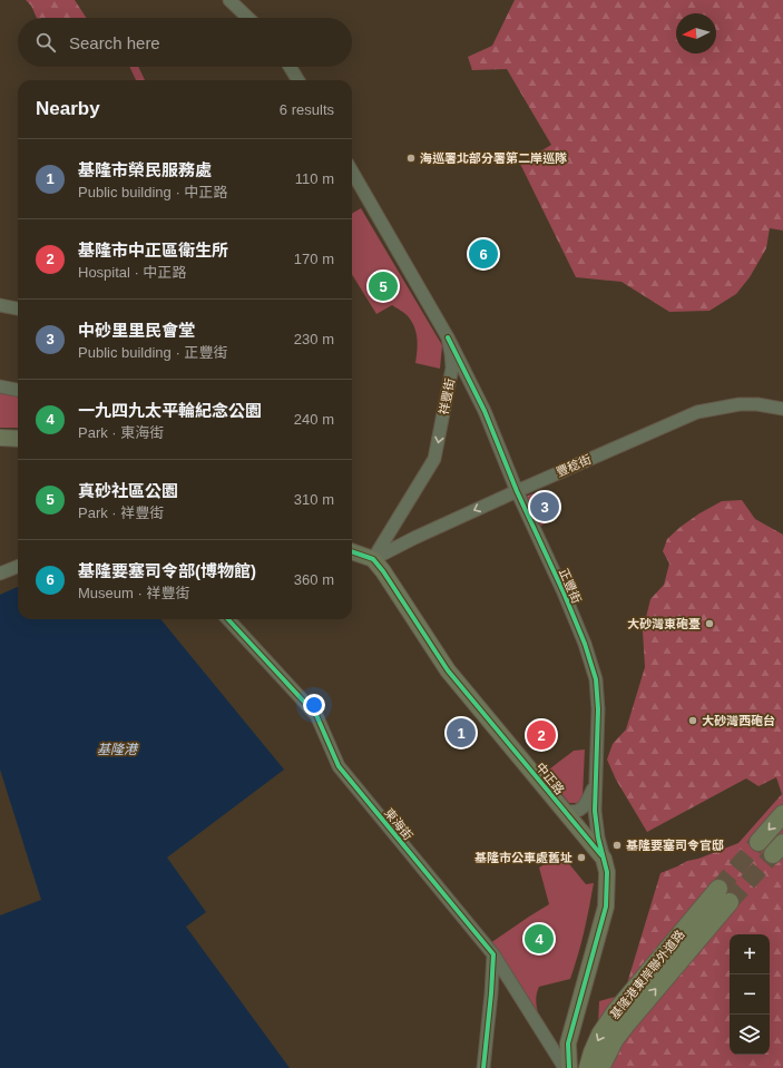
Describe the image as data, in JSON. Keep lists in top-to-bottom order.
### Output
{
  "streets": {
    "highway": ["基隆港東岸聯外道路"],
    "main road": ["中正路"],
    "street": [
      "祥豐街",
      "豐稔街",
      "正豐街",
      "東海街"
    ]
  },
  "crossings": [
    ["祥豐街", "豐稔街"],
    ["祥豐街", "正豐街"],
    ["祥豐街", "中正路"],
    ["豐稔街", "正豐街"],
    ["豐稔街", "中正路"],
    ["正豐街", "中正路"]
  ],
  "one_way": ["祥豐街", "豐稔街"],
  "water": ["基隆港"],
  "places": [
    "海巡署北部分署第二岸巡隊",
    "大砂灣東砲臺",
    "大砂灣西砲台",
    "基隆要塞司令官邸",
    "基隆市公車處舊址"
  ],
  "north": "left",
  "page": {
    "search": "Search here",
    "heading": ["Nearby", "6 results"],
    "list": [
      {
        "mark": "1",
        "name": "基隆市榮民服務處",
        "note": "Public building · 中正路",
        "value": "110 m"
      },
      {
        "mark": "2",
        "name": "基隆市中正區衛生所",
        "note": "Hospital · 中正路",
        "value": "170 m"
      },
      {
        "mark": "3",
        "name": "中砂里里民會堂",
        "note": "Public building · 正豐街",
        "value": "230 m"
      },
      {
        "mark": "4",
        "name": "一九四九太平輪紀念公園",
        "note": "Park · 東海街",
        "value": "240 m"
      },
      {
        "mark": "5",
        "name": "真砂社區公園",
        "note": "Park · 祥豐街",
        "value": "310 m"
      },
      {
        "mark": "6",
        "name": "基隆要塞司令部(博物館)",
        "note": "Museum · 祥豐街",
        "value": "360 m"
      }
    ],
    "pins": [
      "6",
      "5",
      "3",
      "1",
      "2",
      "4"
    ],
    "map_buttons": ["+", "−"]
  }
}
